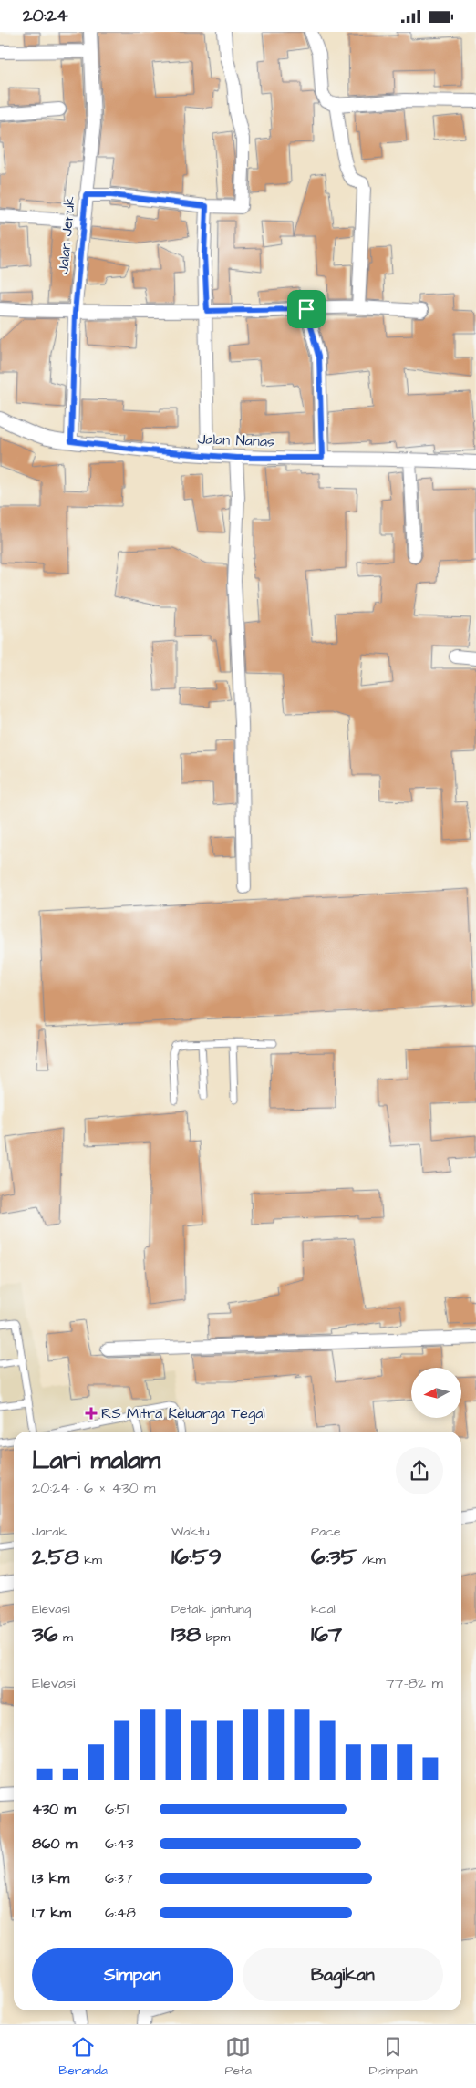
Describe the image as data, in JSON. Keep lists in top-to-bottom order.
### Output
{
  "streets": {
    "street": ["Jalan Jeruk", "Jalan Nanas"]
  },
  "crossings": [
    ["Jalan Jeruk", "Jalan Nanas"]
  ],
  "places": {
    "health": ["RS Mitra Keluarga Tegal"]
  },
  "north": "left",
  "page": {
    "status": "20:24",
    "heading": ["Lari malam", "20:24 · 6 × 430 m"],
    "stats": [
      ["Jarak", "2.58 km"],
      ["Waktu", "16:59"],
      ["Pace", "6:35 /km"],
      ["Elevasi", "36 m"],
      ["Detak jantung", "138 bpm"],
      ["kcal", "167"]
    ],
    "chart": ["Elevasi", "77–82 m"],
    "list": [
      {
        "name": "430 m",
        "note": "6:51"
      },
      {
        "name": "860 m",
        "note": "6:43"
      },
      {
        "name": "1.3 km",
        "note": "6:37"
      },
      {
        "name": "1.7 km",
        "note": "6:48"
      }
    ],
    "buttons": ["Simpan", "Bagikan"],
    "tabs": ["Beranda", "Peta", "Disimpan"]
  }
}
